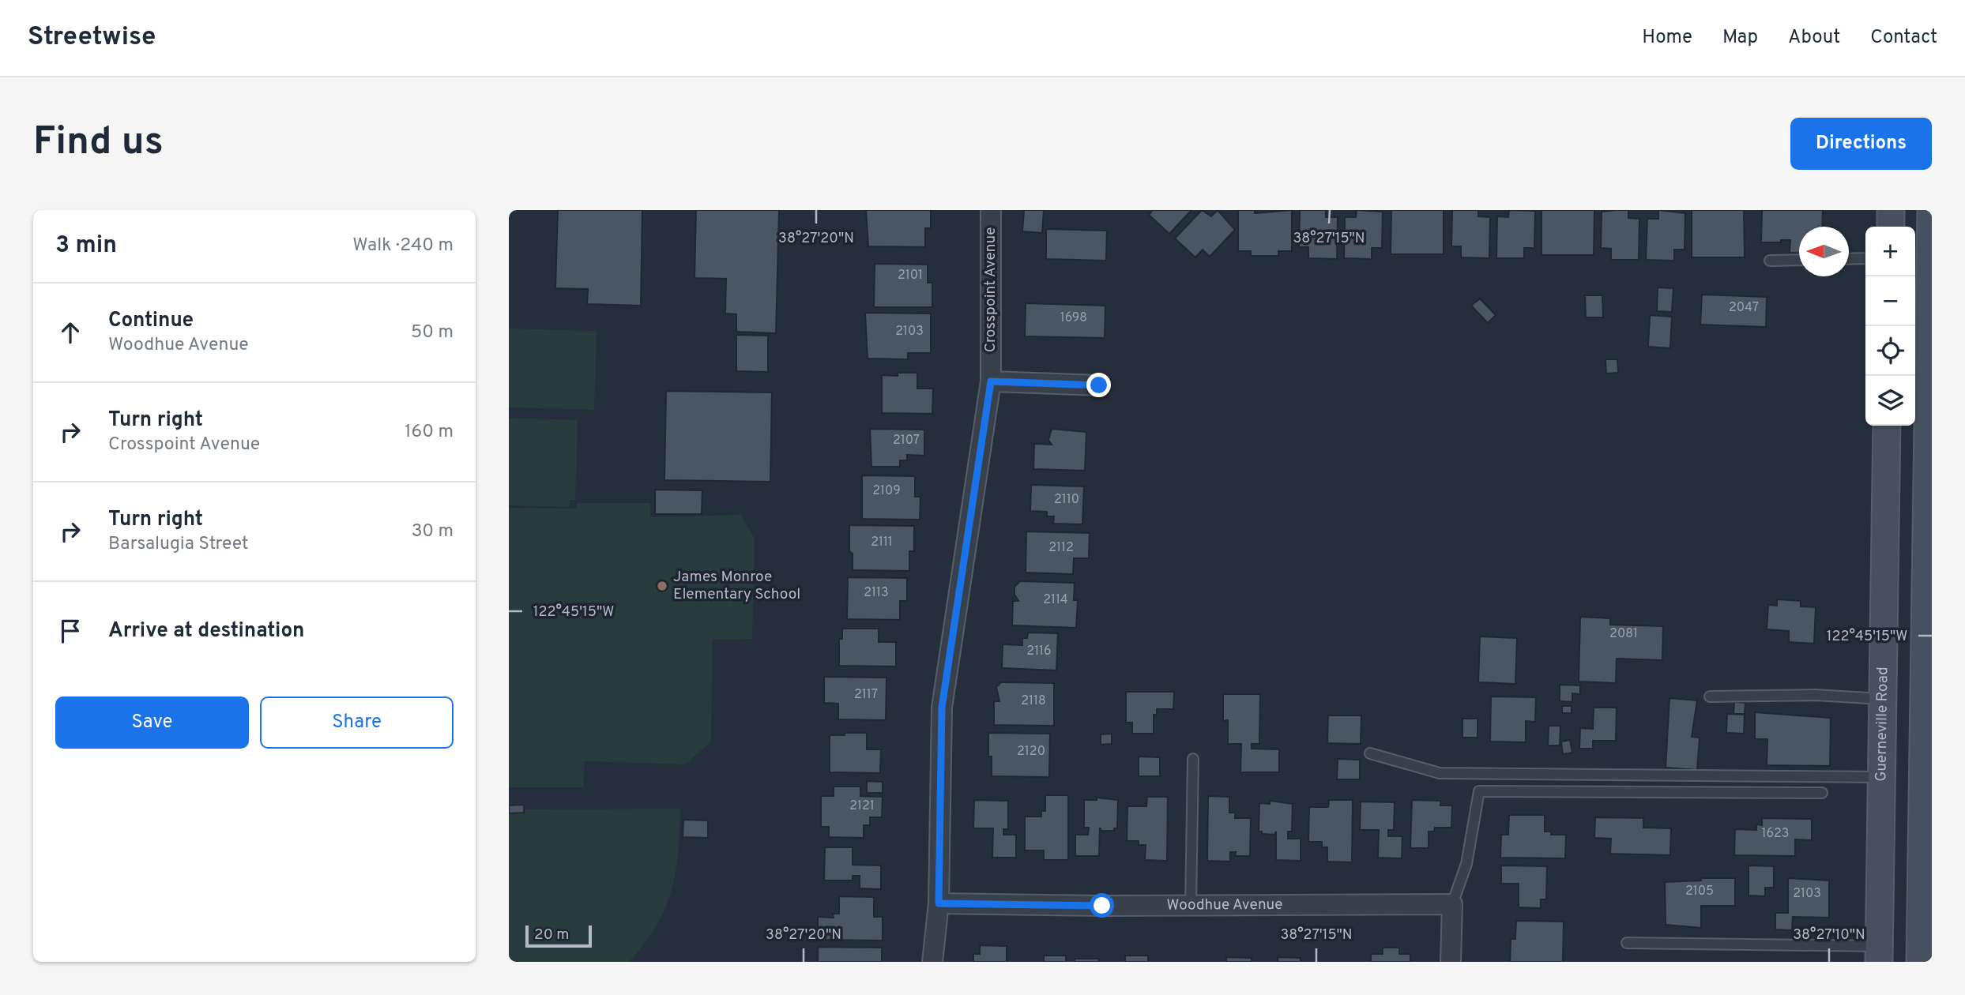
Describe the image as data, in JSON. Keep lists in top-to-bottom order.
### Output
{
  "streets": {
    "main road": ["Guerneville Road"],
    "street": ["Crosspoint Avenue", "Woodhue Avenue"]
  },
  "crossings": [
    ["Crosspoint Avenue", "Woodhue Avenue"]
  ],
  "places": ["James Monroe Elementary School"],
  "house_numbers": [
    "2101",
    "2047",
    "1698",
    "2103",
    "2107",
    "2109",
    "2110",
    "2111",
    "2112",
    "2113",
    "2114",
    "2081",
    "2116",
    "2117",
    "2118",
    "2120",
    "2121",
    "1623",
    "2105",
    "2103"
  ],
  "scale_bar": "20 m",
  "north": "left",
  "page": {
    "header": "Streetwise",
    "nav": [
      "Home",
      "Map",
      "About",
      "Contact"
    ],
    "buttons": [
      "Directions",
      ["Save", "Share"]
    ],
    "title": "Find us",
    "heading": ["3 min", "Walk · 240 m"],
    "map_buttons": ["+", "−"],
    "list": [
      ["Continue", "Woodhue Avenue", "50 m"],
      ["Turn right", "Crosspoint Avenue", "160 m"],
      ["Turn right", "Barsalugia Street", "30 m"],
      "Arrive at destination"
    ],
    "scale": "20 m"
  },
  "coordinates": [
    "38°27'20\"N",
    "38°27'15\"N",
    "122°45'15\"W",
    "38°27'10\"N"
  ]
}
